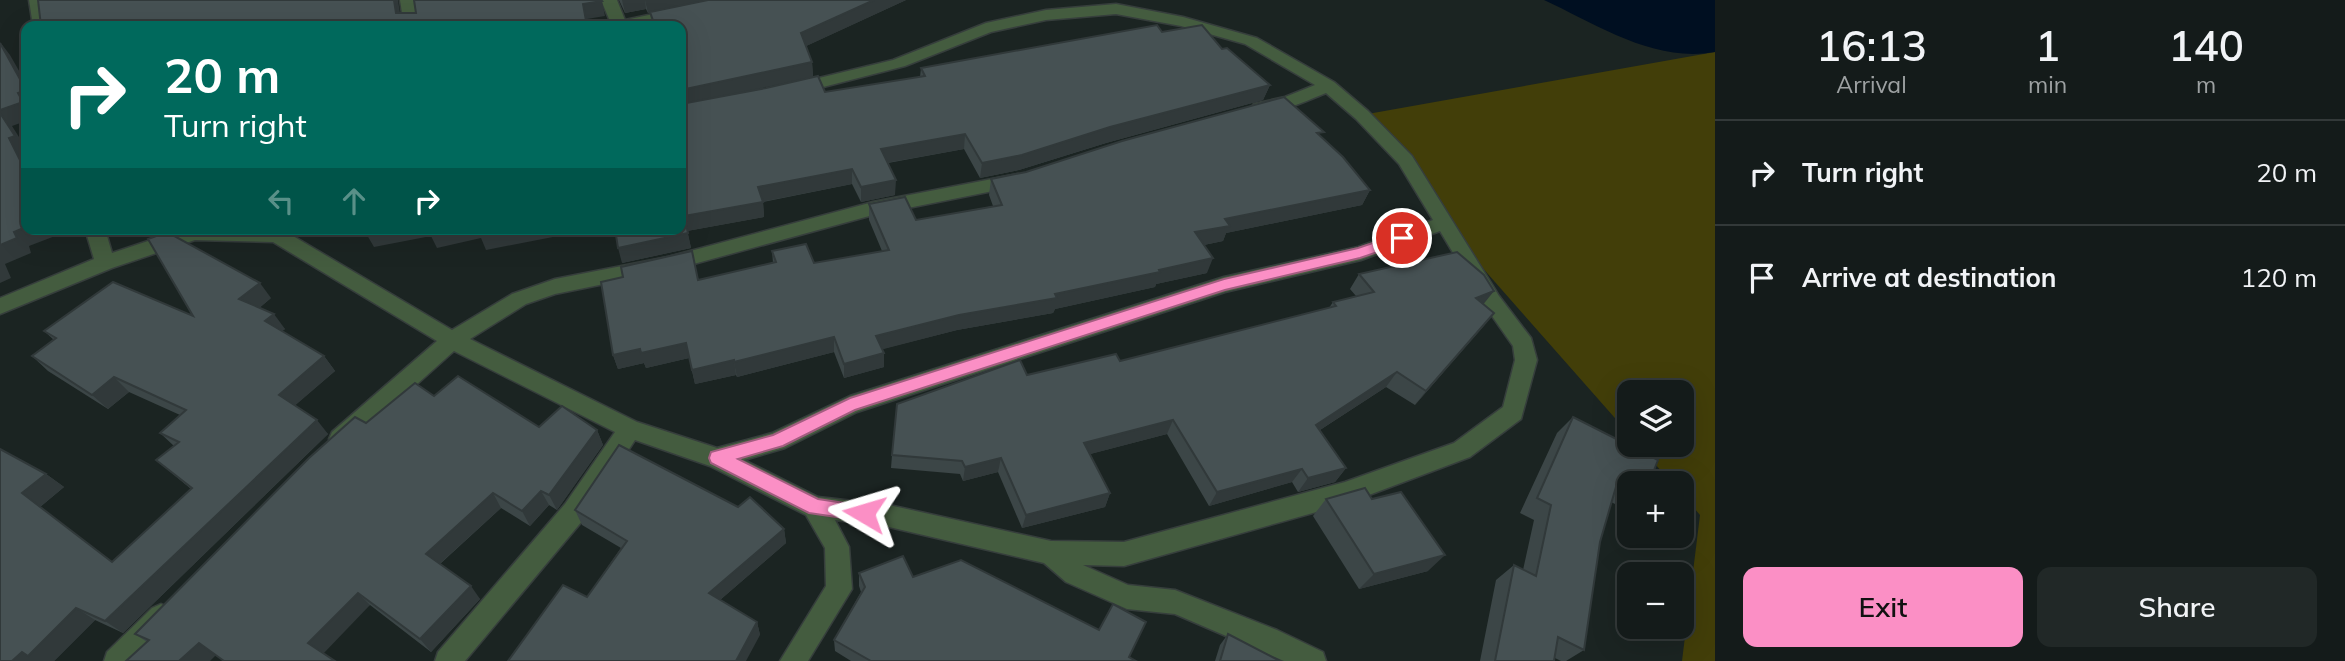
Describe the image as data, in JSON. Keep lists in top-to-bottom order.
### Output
{
  "page": {
    "eta": [
      "16:13",
      "Arrival",
      "1",
      "min",
      "140",
      "m"
    ],
    "turn": ["20 m", "Turn right"],
    "list": [
      {
        "name": "Turn right",
        "value": "20 m"
      },
      {
        "name": "Arrive at destination",
        "value": "120 m"
      }
    ],
    "map_buttons": ["+", "−"],
    "buttons": ["Exit", "Share"]
  }
}
